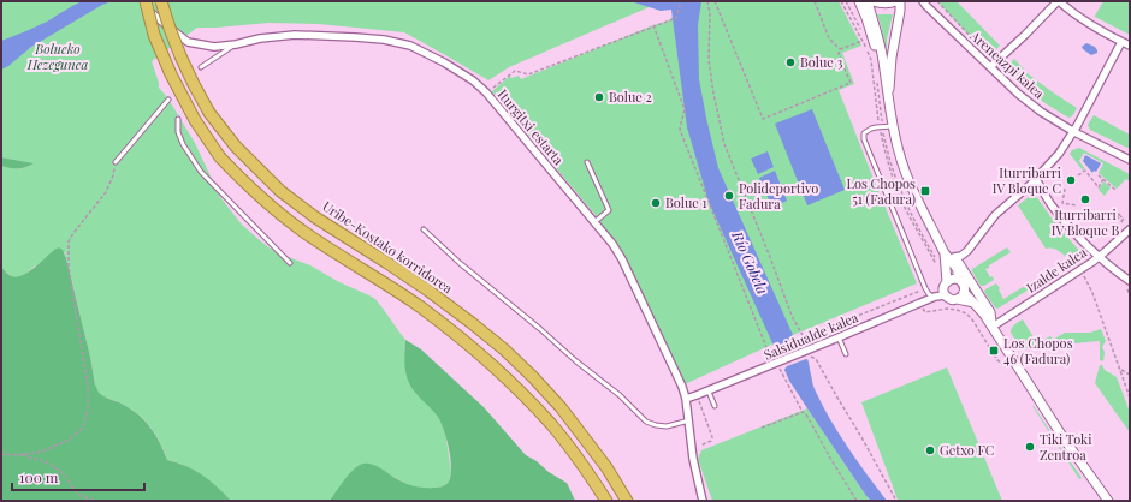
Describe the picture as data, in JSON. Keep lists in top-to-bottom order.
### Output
{
  "streets": {
    "highway": ["Uribe-Kostako korridorea"],
    "street": [
      "Areneazpi kalea",
      "Iturgitxi estarta",
      "Izalde kalea",
      "Salsidualde kalea"
    ]
  },
  "crossings": [
    ["Iturgitxi estarta", "Salsidualde kalea"]
  ],
  "water": ["Río Gobela"],
  "parks": ["Bolueko Hezegunea"],
  "places": {
    "other": [
      "Bolue 3",
      "Bolue 2",
      "Iturribarri IV Bloque C",
      "Polideportivo Fadura",
      "Iturribarri IV Bloque B",
      "Bolue 1",
      "Tiki Toki Zentroa",
      "Getxo FC"
    ],
    "transit": ["Los Chopos 51 (Fadura)", "Los Chopos 46 (Fadura)"]
  },
  "scale_bar": "100 m"
}
